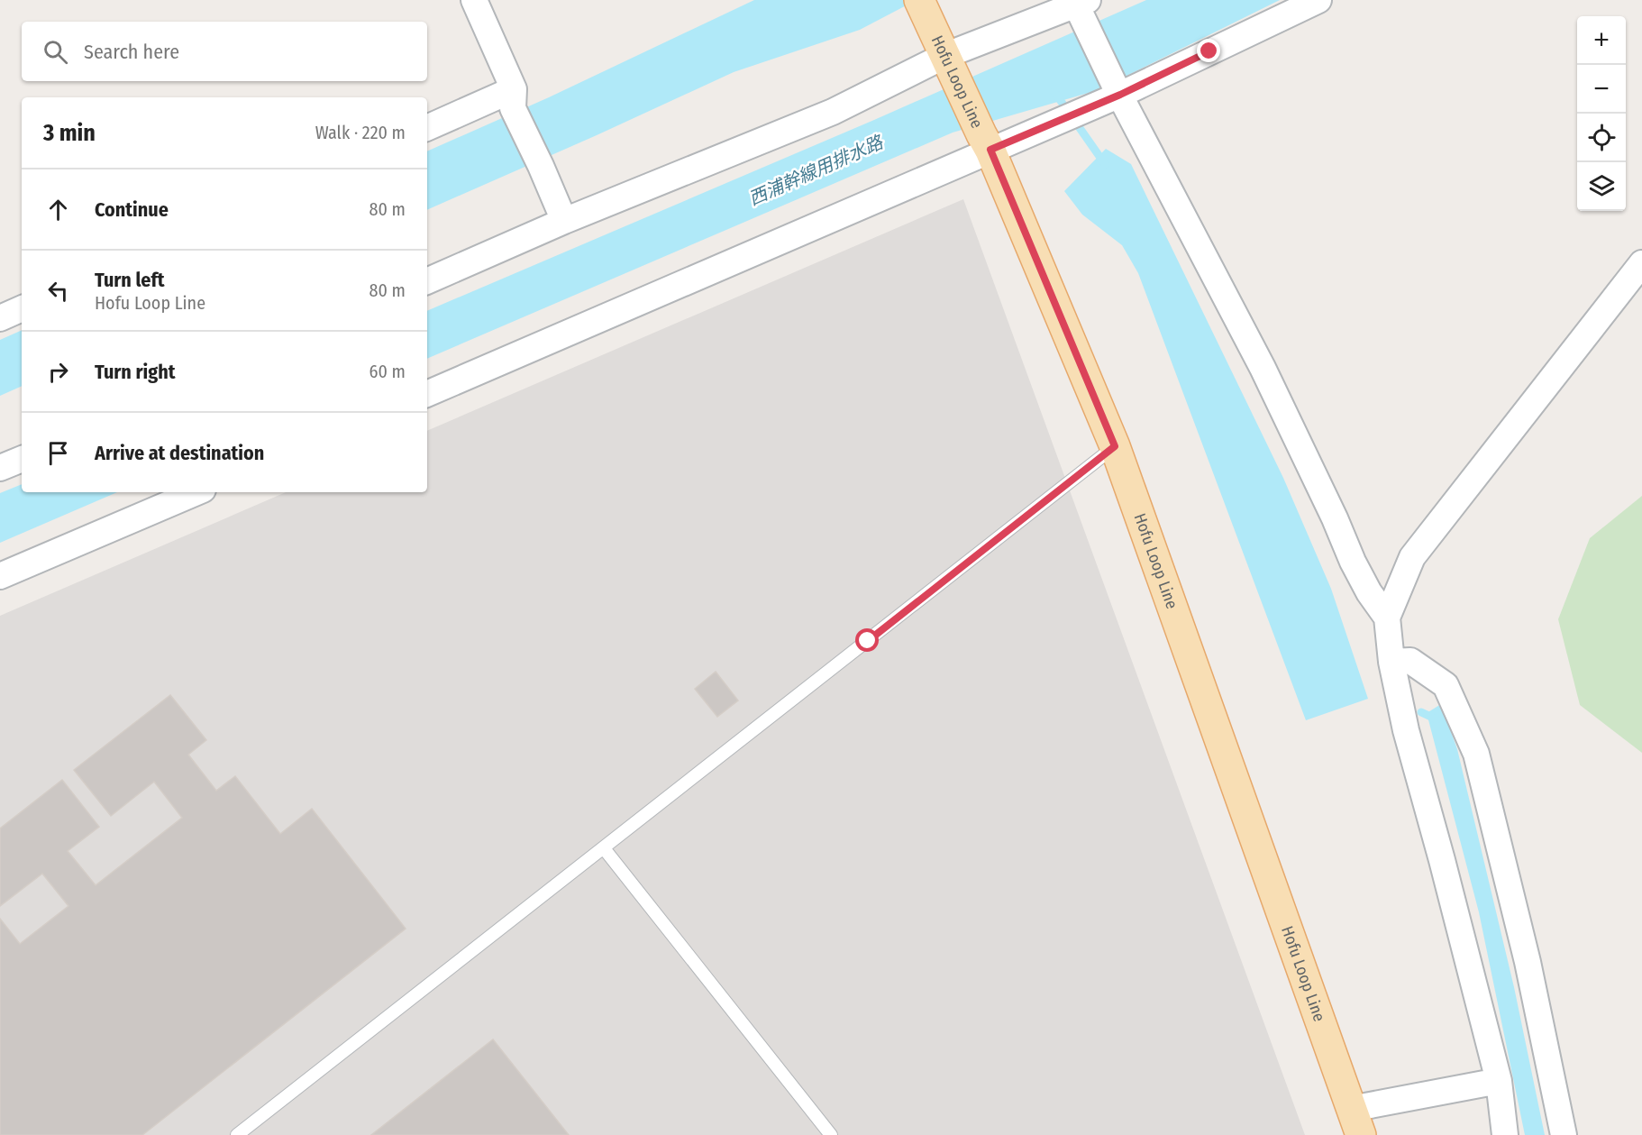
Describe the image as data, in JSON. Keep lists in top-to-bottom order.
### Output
{
  "streets": {
    "main road": ["Hofu Loop Line"]
  },
  "water": ["西浦幹線用排水路"],
  "page": {
    "map_buttons": ["+", "−"],
    "search": "Search here",
    "heading": ["3 min", "Walk · 220 m"],
    "list": [
      ["Continue", "80 m"],
      ["Turn left", "Hofu Loop Line", "80 m"],
      ["Turn right", "60 m"],
      "Arrive at destination"
    ]
  }
}
